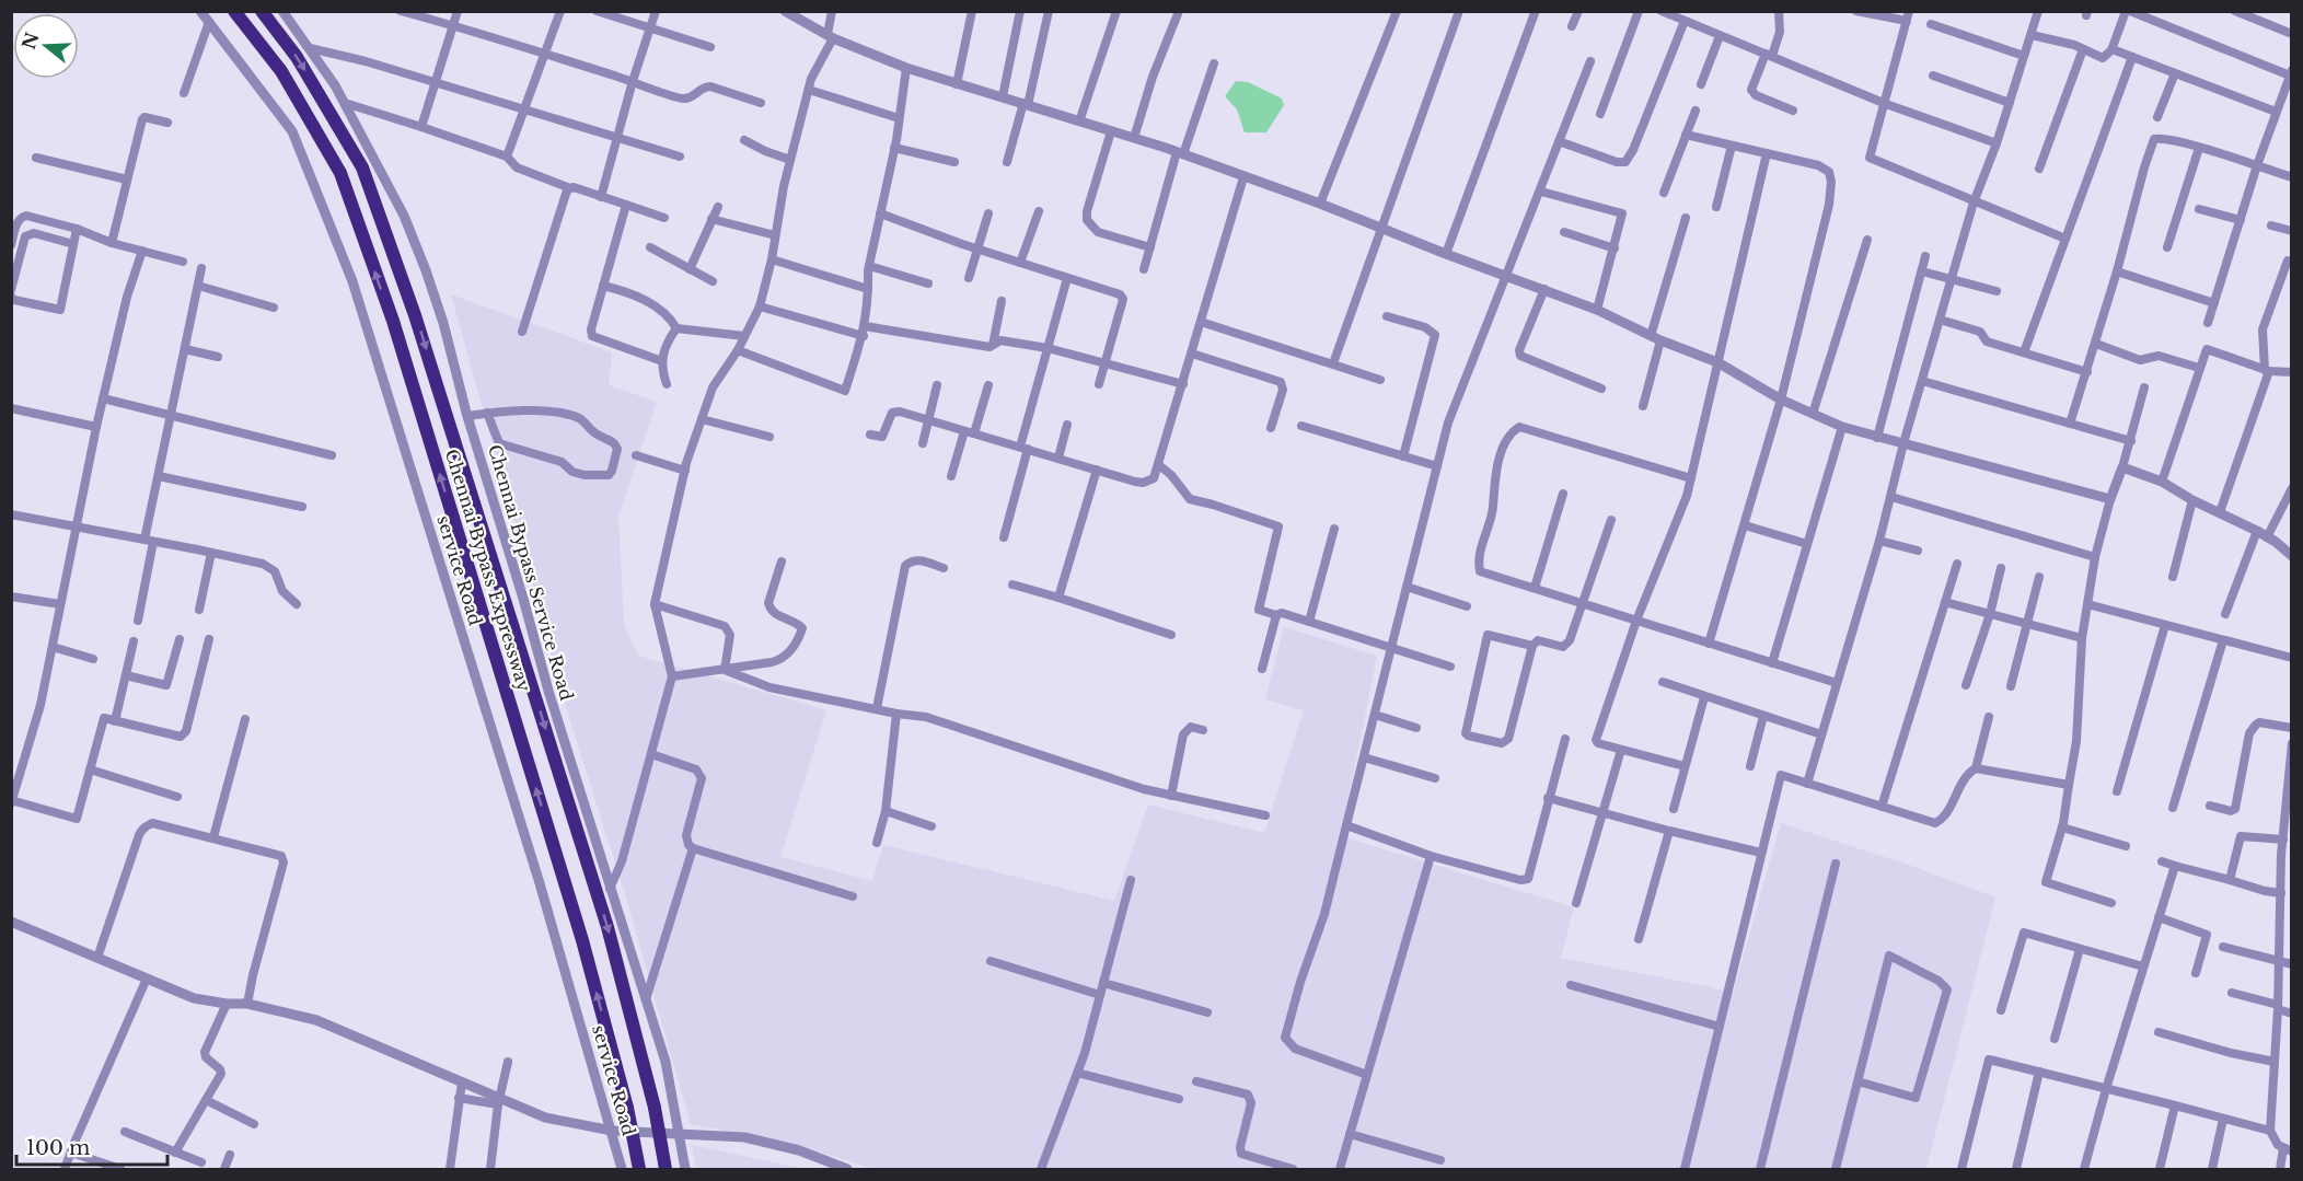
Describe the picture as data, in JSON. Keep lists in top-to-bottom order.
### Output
{
  "streets": {
    "highway": ["Chennai Bypass Expressway"],
    "street": ["service Road", "Chennai Bypass Service Road"]
  },
  "scale_bar": "100 m",
  "north": "left"
}
